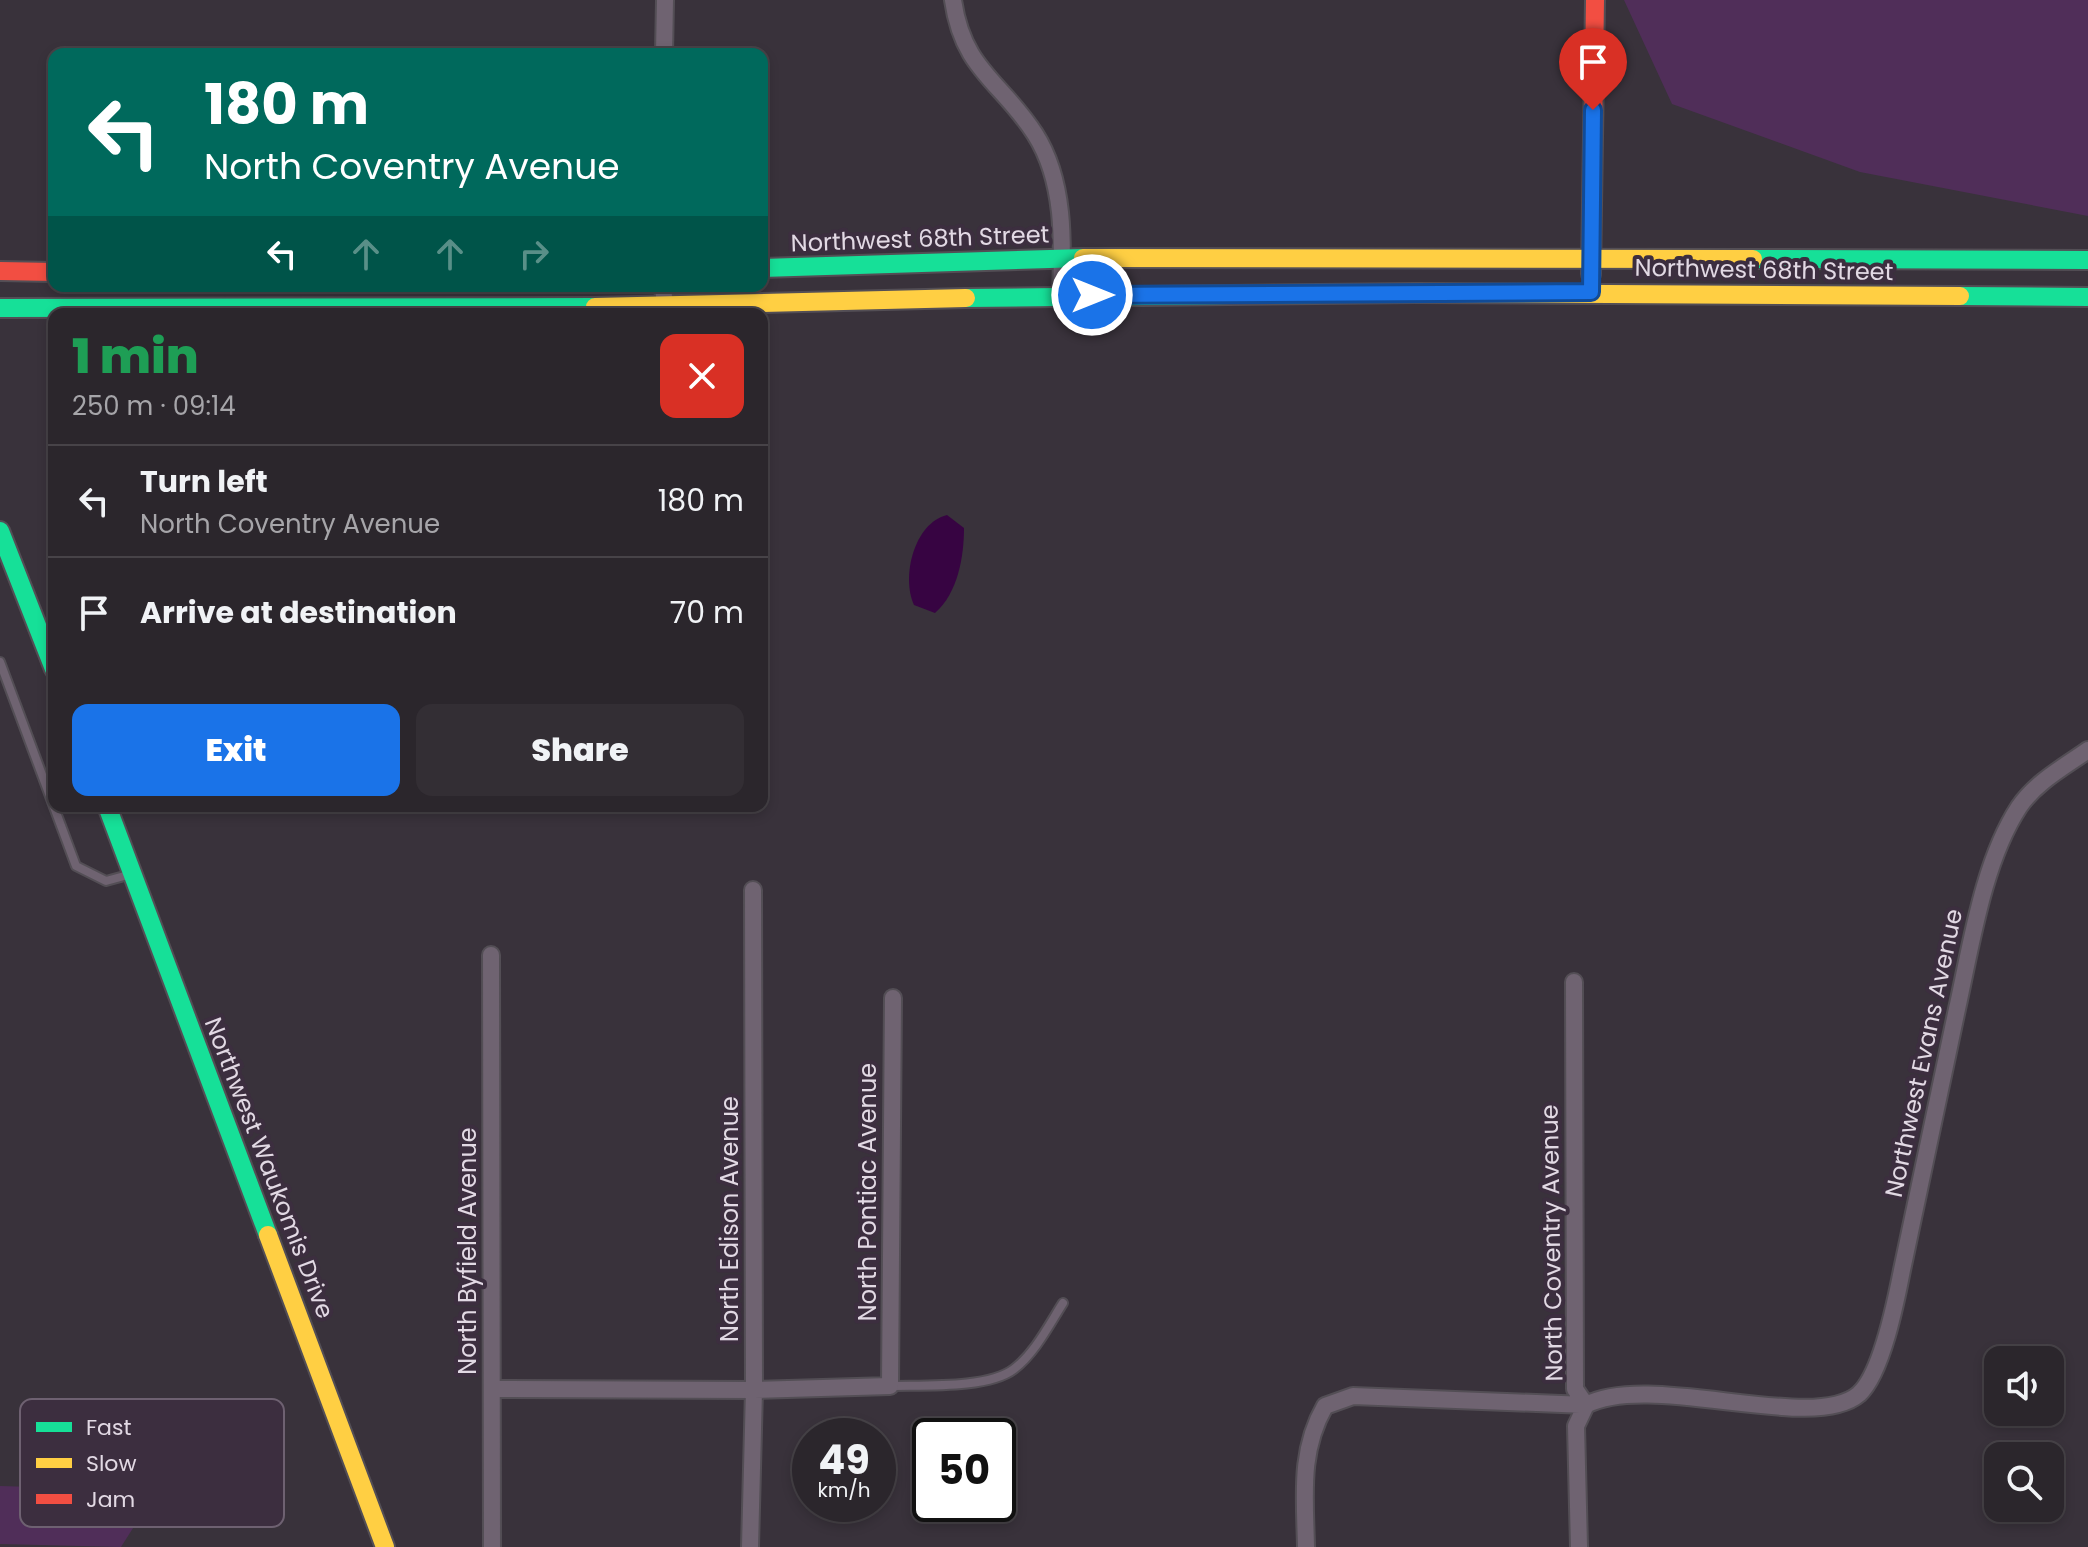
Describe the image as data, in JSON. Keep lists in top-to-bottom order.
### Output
{
  "streets": {
    "main road": ["Northwest 68th Street", "Northwest Waukomis Drive"],
    "street": [
      "Northwest Evans Avenue",
      "North Pontiac Avenue",
      "North Edison Avenue",
      "North Coventry Avenue",
      "North Byfield Avenue"
    ]
  },
  "crossings": [
    ["Northwest Evans Avenue", "North Coventry Avenue"]
  ],
  "legend": ["Fast", "Slow", "Jam"],
  "page": {
    "turn": ["180 m", "North Coventry Avenue"],
    "heading": ["1 min", "250 m · 09:14"],
    "list": [
      {
        "name": "Turn left",
        "note": "North Coventry Avenue",
        "value": "180 m"
      },
      {
        "name": "Arrive at destination",
        "value": "70 m"
      }
    ],
    "buttons": ["Exit", "Share"],
    "speed": "49 km/h",
    "limit": "50"
  }
}
